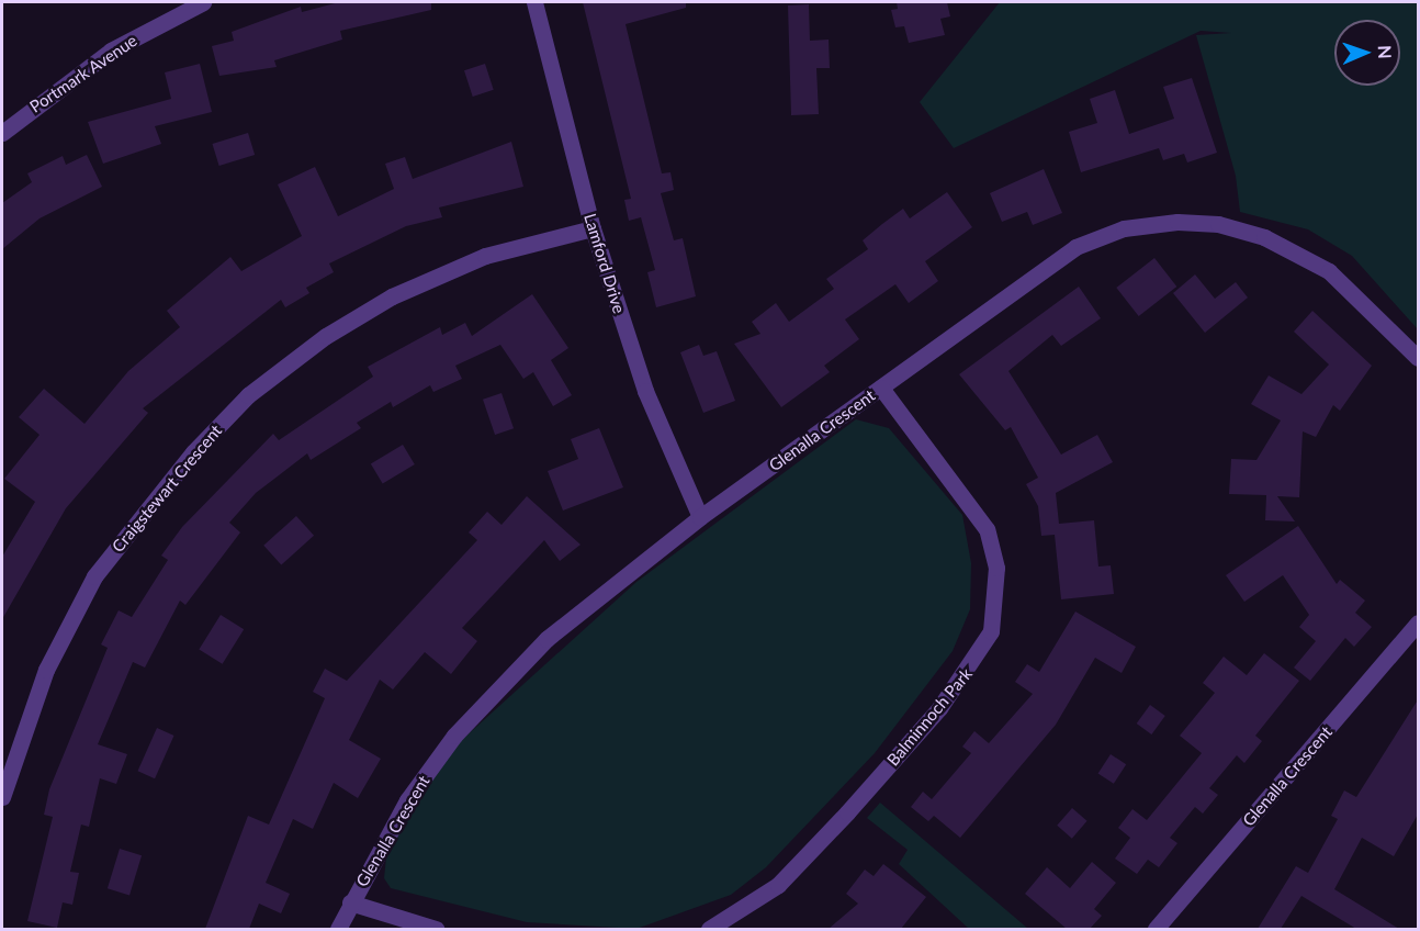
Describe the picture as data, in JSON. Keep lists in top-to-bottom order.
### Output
{
  "streets": {
    "street": [
      "Portmark Avenue",
      "Lamford Drive",
      "Glenalla Crescent",
      "Craigstewart Crescent",
      "Balminnoch Park"
    ]
  },
  "crossings": [
    ["Lamford Drive", "Glenalla Crescent"],
    ["Lamford Drive", "Craigstewart Crescent"],
    ["Glenalla Crescent", "Balminnoch Park"]
  ],
  "north": "right"
}
